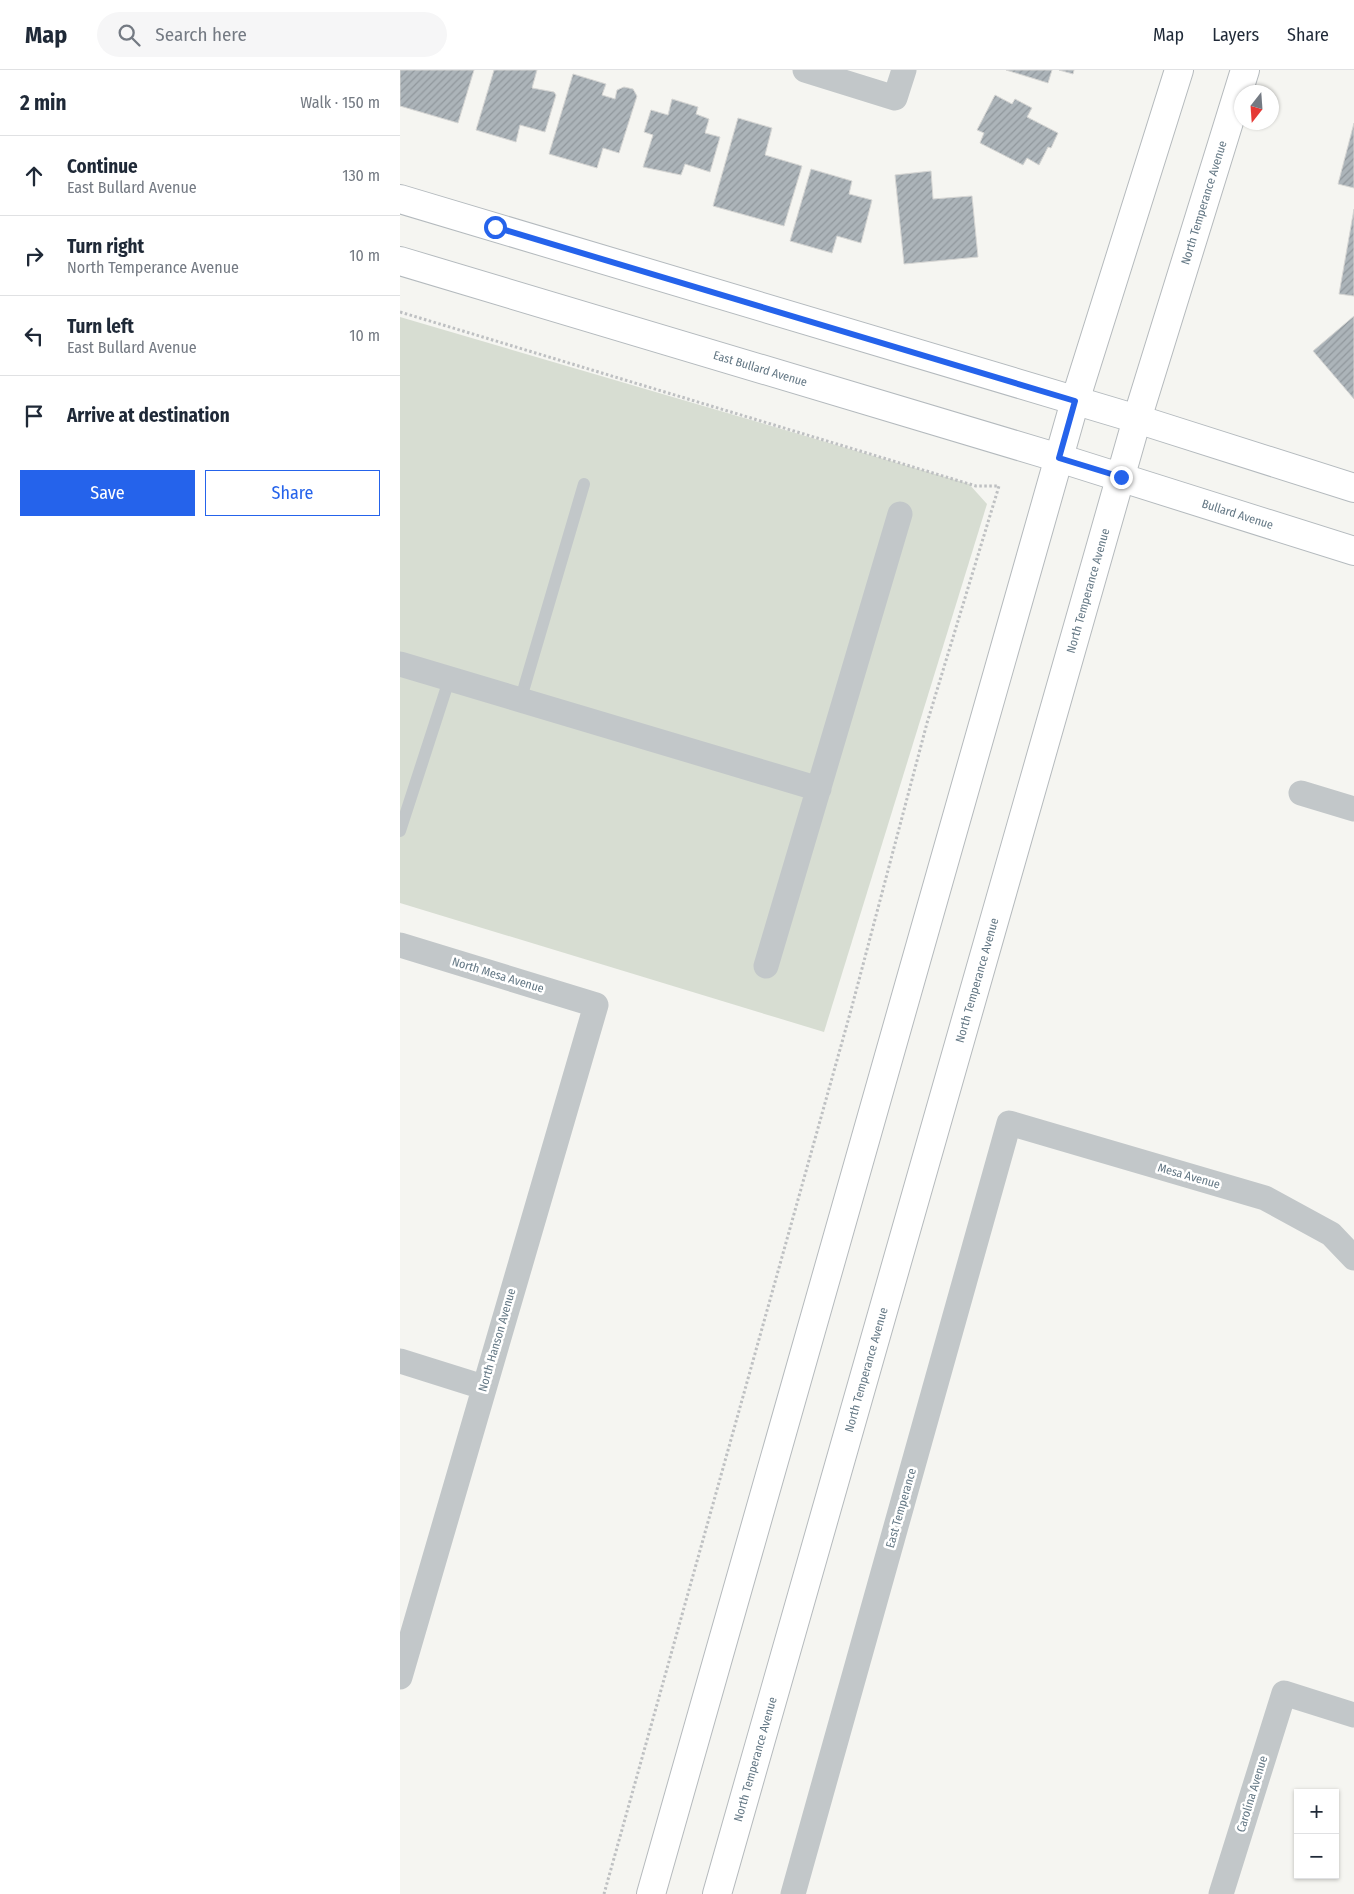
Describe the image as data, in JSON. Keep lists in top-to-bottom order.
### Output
{
  "streets": {
    "main road": ["North Temperance Avenue", "East Bullard Avenue", "Bullard Avenue"],
    "street": [
      "North Mesa Avenue",
      "Mesa Avenue",
      "North Hanson Avenue",
      "East Temperance",
      "Carolina Avenue"
    ]
  },
  "crossings": [
    ["North Temperance Avenue", "East Bullard Avenue"],
    ["North Temperance Avenue", "Bullard Avenue"],
    ["East Bullard Avenue", "Bullard Avenue"],
    ["North Mesa Avenue", "North Hanson Avenue"],
    ["Mesa Avenue", "East Temperance"]
  ],
  "north": "bottom",
  "page": {
    "header": "Map",
    "search": "Search here",
    "nav": ["Map", "Layers", "Share"],
    "heading": ["2 min", "Walk · 150 m"],
    "list": [
      ["Continue", "East Bullard Avenue", "130 m"],
      ["Turn right", "North Temperance Avenue", "10 m"],
      ["Turn left", "East Bullard Avenue", "10 m"],
      "Arrive at destination"
    ],
    "buttons": ["Save", "Share"],
    "map_buttons": ["+", "−"]
  }
}
